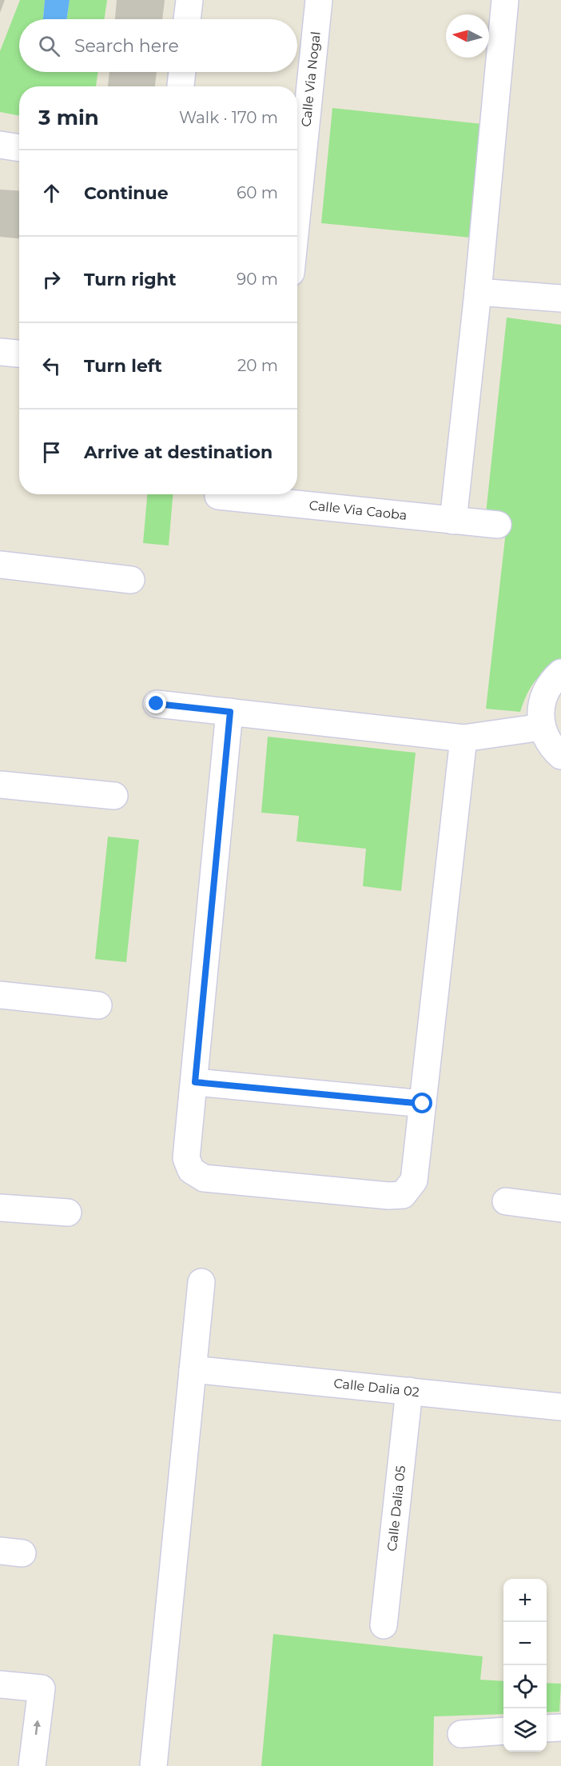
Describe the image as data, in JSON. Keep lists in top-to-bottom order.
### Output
{
  "streets": {
    "street": [
      "Calle Via Nogal",
      "Calle Via Caoba",
      "Calle Dalia 02",
      "Calle Dalia 05"
    ]
  },
  "crossings": [
    ["Calle Dalia 02", "Calle Dalia 05"]
  ],
  "north": "left",
  "page": {
    "search": "Search here",
    "heading": ["3 min", "Walk · 170 m"],
    "list": [
      ["Continue", "60 m"],
      ["Turn right", "90 m"],
      ["Turn left", "20 m"],
      "Arrive at destination"
    ],
    "map_buttons": ["+", "−"]
  }
}
